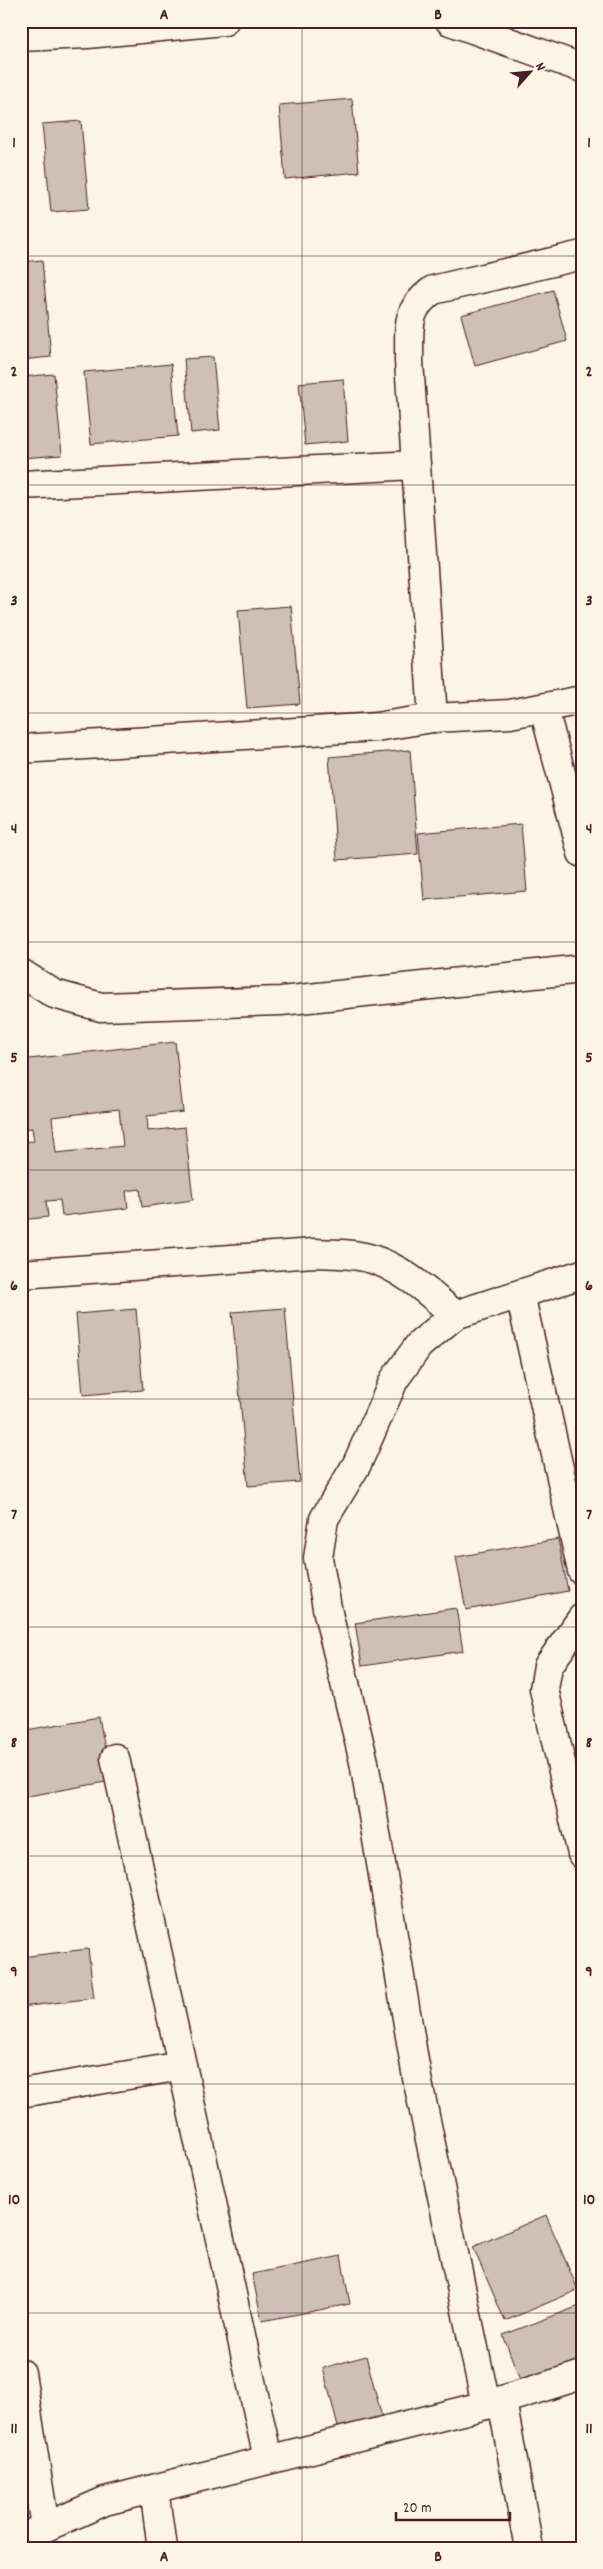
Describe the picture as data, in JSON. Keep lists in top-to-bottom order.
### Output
{
  "scale_bar": "20 m",
  "north": "top right",
  "grid": {
    "columns": ["A", "B"],
    "rows": [
      "1",
      "2",
      "3",
      "4",
      "5",
      "6",
      "7",
      "8",
      "9",
      "10",
      "11"
    ]
  }
}
